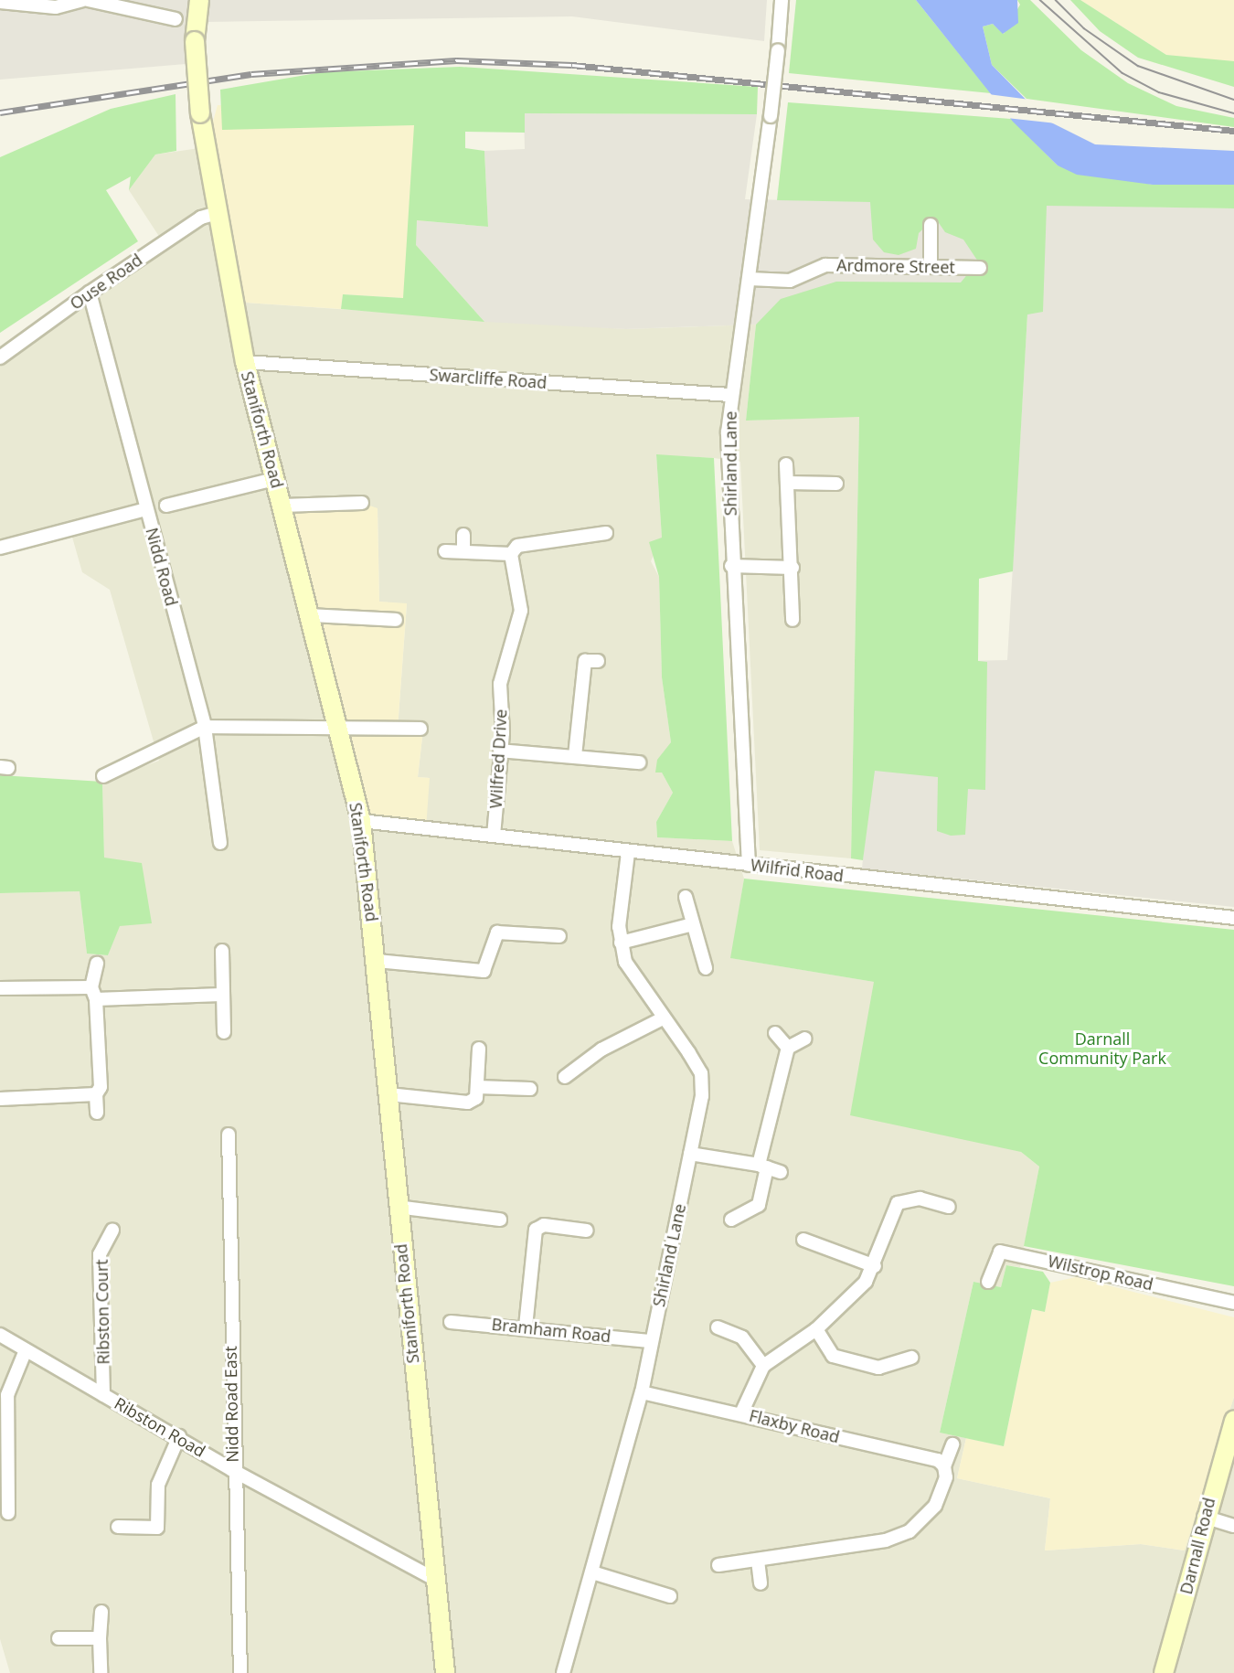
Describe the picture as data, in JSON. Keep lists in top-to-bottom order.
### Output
{
  "streets": {
    "main road": ["Staniforth Road", "Darnall Road"],
    "street": [
      "Ardmore Street",
      "Ouse Road",
      "Swarcliffe Road",
      "Shirland Lane",
      "Nidd Road",
      "Wilfred Drive",
      "Wilfrid Road",
      "Wilstrop Road",
      "Ribston Court",
      "Bramham Road",
      "Nidd Road East",
      "Flaxby Road",
      "Ribston Road"
    ]
  },
  "crossings": [
    ["Ardmore Street", "Shirland Lane"],
    ["Ouse Road", "Staniforth Road"],
    ["Ouse Road", "Nidd Road"],
    ["Swarcliffe Road", "Staniforth Road"],
    ["Swarcliffe Road", "Shirland Lane"],
    ["Staniforth Road", "Wilfrid Road"],
    ["Staniforth Road", "Ribston Road"],
    ["Shirland Lane", "Wilfrid Road"],
    ["Shirland Lane", "Bramham Road"],
    ["Shirland Lane", "Flaxby Road"],
    ["Wilfred Drive", "Wilfrid Road"],
    ["Ribston Court", "Ribston Road"],
    ["Nidd Road East", "Ribston Road"]
  ],
  "parks": ["Darnall Community Park"]
}
